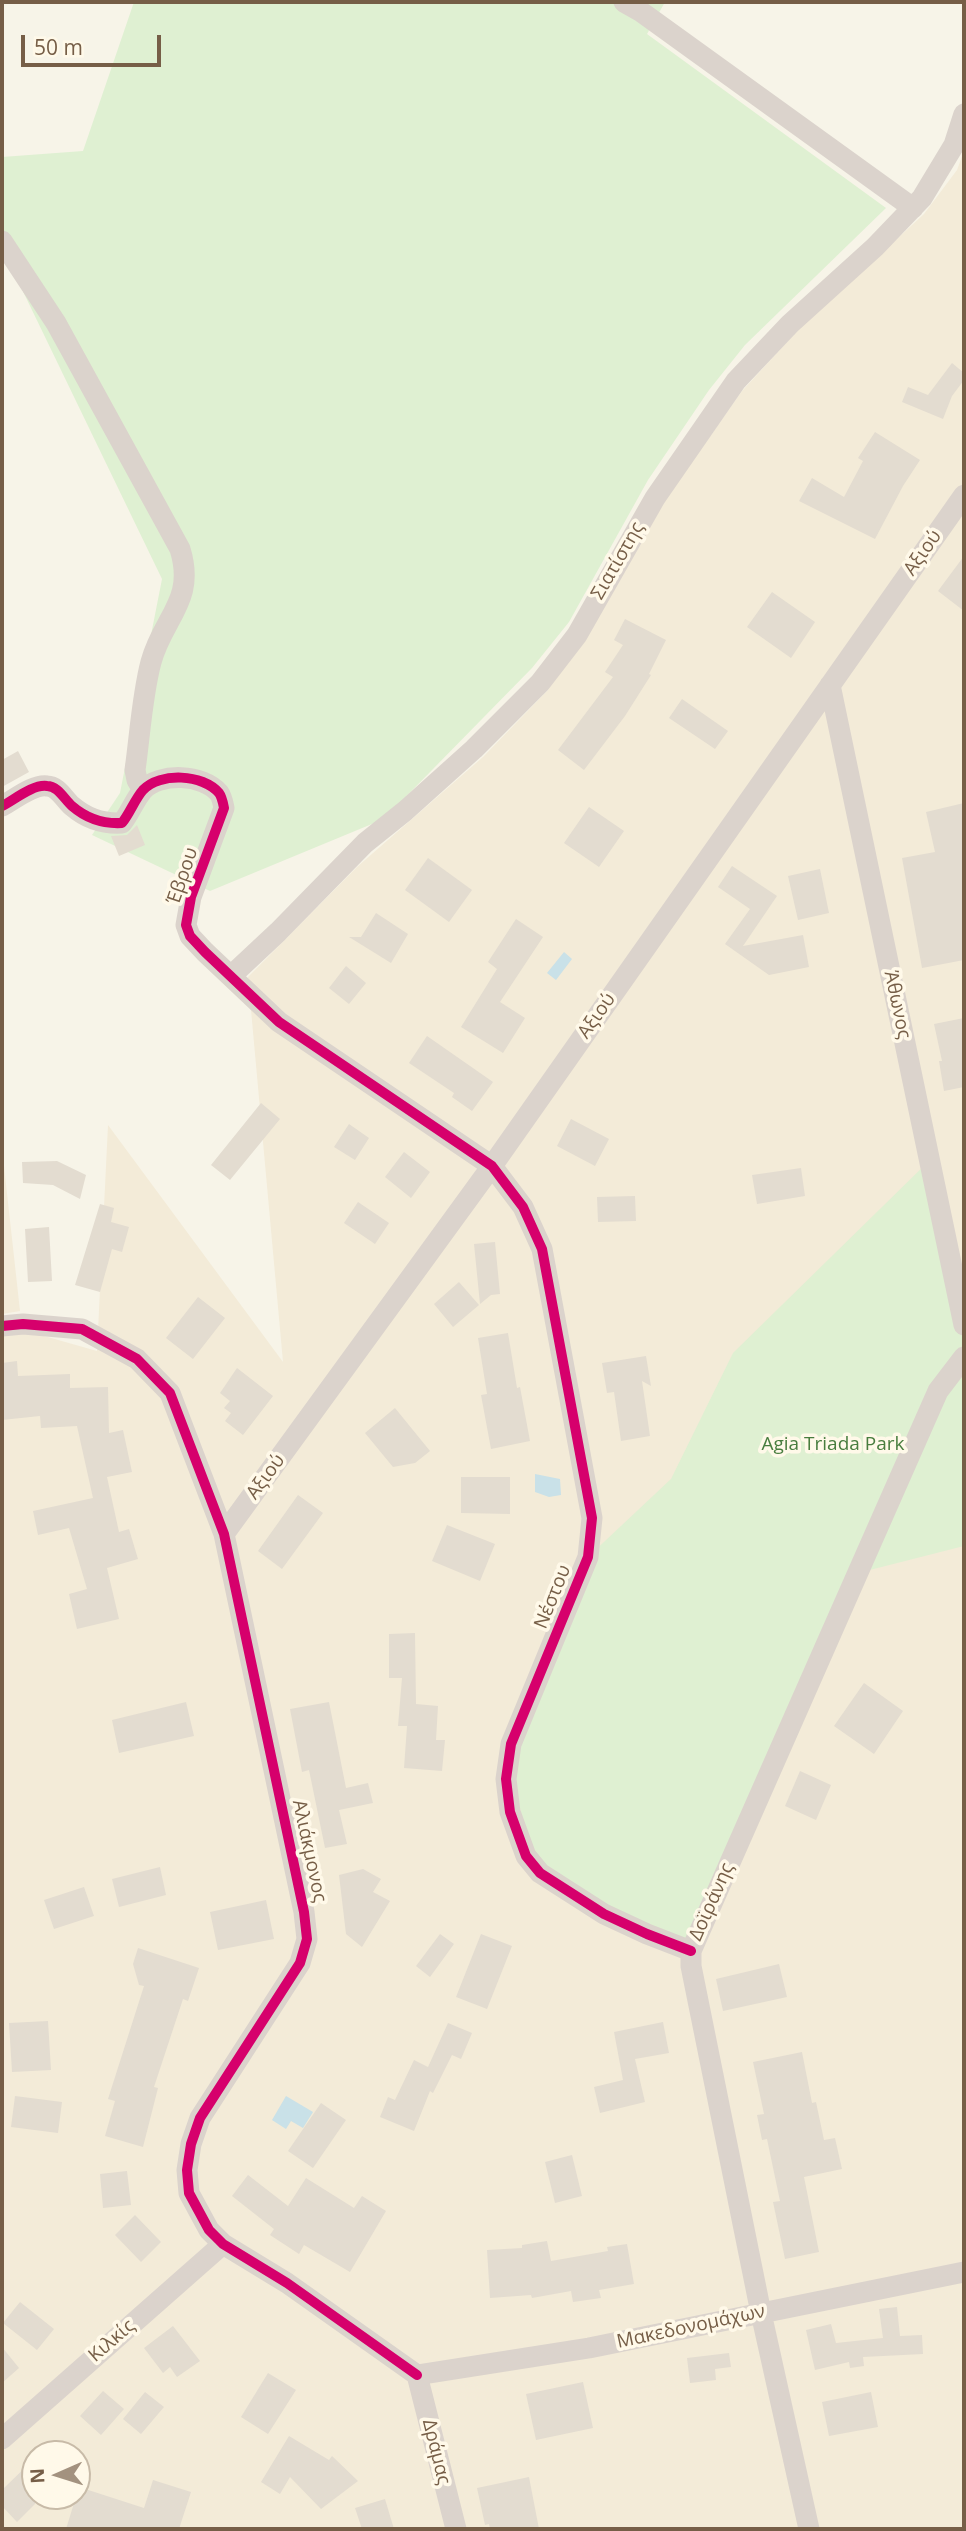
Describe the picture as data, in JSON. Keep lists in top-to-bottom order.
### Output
{
  "streets": {
    "street": [
      "Αξιού",
      "Σιατίστης",
      "Έβρου",
      "Άθωνος",
      "Νέστου",
      "Αλιάκμονος",
      "Δοϊράνης",
      "Μακεδονομάχων",
      "Κιλκίς",
      "Δράμας"
    ]
  },
  "crossings": [
    ["Αξιού", "Έβρου"],
    ["Αξιού", "Άθωνος"],
    ["Αξιού", "Νέστου"],
    ["Αξιού", "Αλιάκμονος"],
    ["Σιατίστης", "Έβρου"],
    ["Έβρου", "Νέστου"],
    ["Νέστου", "Δοϊράνης"],
    ["Αλιάκμονος", "Μακεδονομάχων"],
    ["Αλιάκμονος", "Κιλκίς"],
    ["Αλιάκμονος", "Δράμας"],
    ["Δοϊράνης", "Μακεδονομάχων"],
    ["Μακεδονομάχων", "Δράμας"]
  ],
  "parks": ["Agia Triada Park"],
  "scale_bar": "50 m",
  "north": "left"
}
